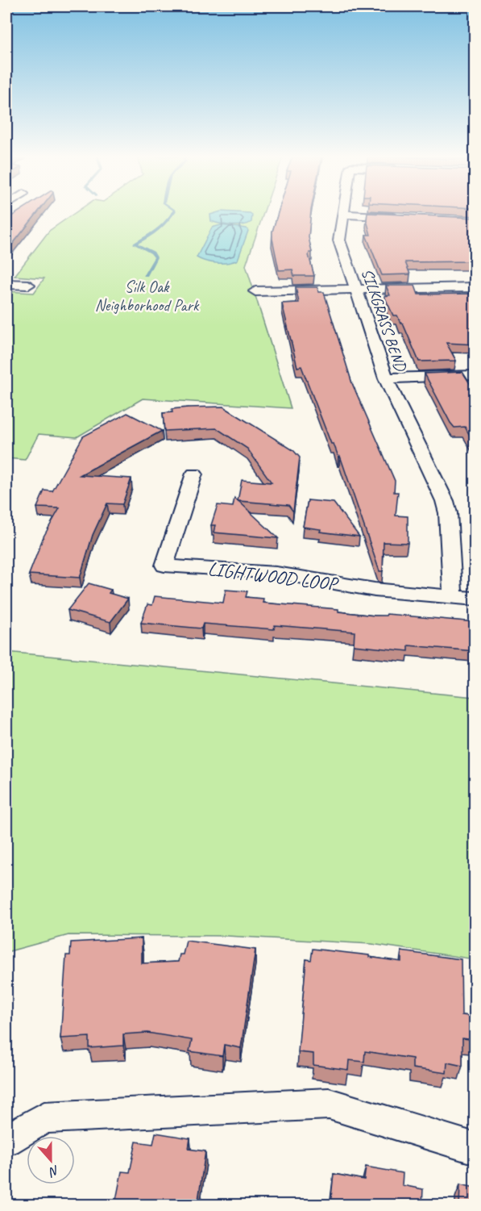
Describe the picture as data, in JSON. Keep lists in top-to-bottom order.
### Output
{
  "streets": {
    "street": ["SILKGRASS BEND", "LIGHTWOOD LOOP"]
  },
  "crossings": [
    ["SILKGRASS BEND", "LIGHTWOOD LOOP"]
  ],
  "parks": ["Silk Oak Neighborhood Park"],
  "north": "bottom"
}
